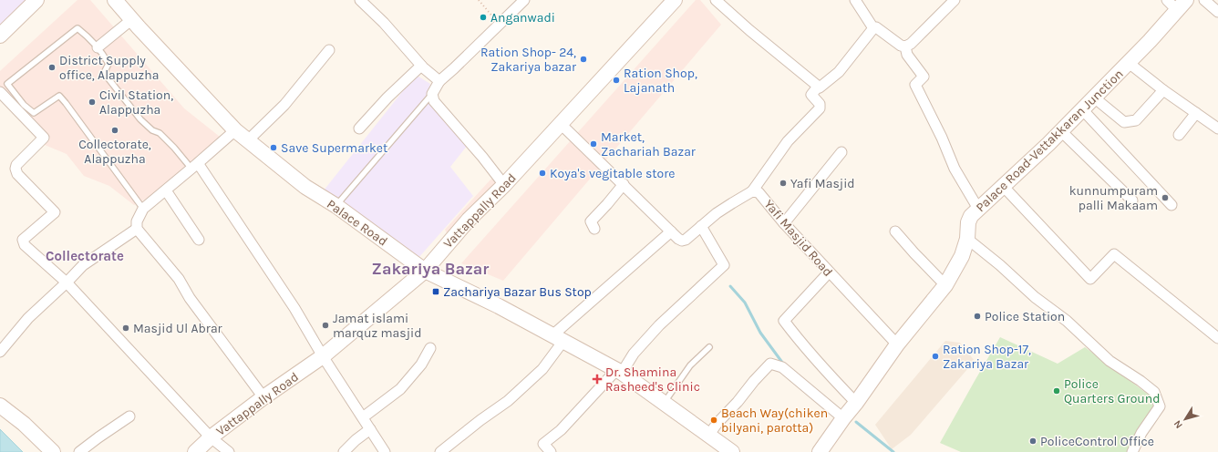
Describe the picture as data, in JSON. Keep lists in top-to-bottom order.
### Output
{
  "streets": {
    "main road": ["Palace Road-Vettakkaran Junction", "Vattappally Road", "Palace Road"],
    "street": ["Yafi Masjid Road"]
  },
  "crossings": [
    ["Palace Road-Vettakkaran Junction", "Yafi Masjid Road"],
    ["Vattappally Road", "Palace Road"],
    ["Vattappally Road", "Yafi Masjid Road"]
  ],
  "districts": ["Collectorate", "Zakariya Bazar"],
  "places": {
    "other": [
      "Anganwadi",
      "Ration Shop- 24, Zakariya bazar",
      "District Supply office, Alappuzha",
      "Ration Shop, Lajanath",
      "Civil Station, Alappuzha",
      "Collectorate, Alappuzha",
      "Market, Zachariah Bazar",
      "Save Supermarket",
      "Koya's vegitable store",
      "Yafi Masjid",
      "kunnumpuram palli Makaam",
      "Police Station",
      "Jamat islami marquz masjid",
      "Masjid Ul Abrar",
      "Ration Shop-17, Zakariya Bazar",
      "Police Quarters Ground",
      "Beach Way(chiken bilyani, parotta)",
      "PoliceControl Office"
    ],
    "transit": ["Zachariya Bazar Bus Stop"],
    "health": ["Dr. Shamina Rasheed's Clinic"]
  },
  "north": "bottom left"
}
